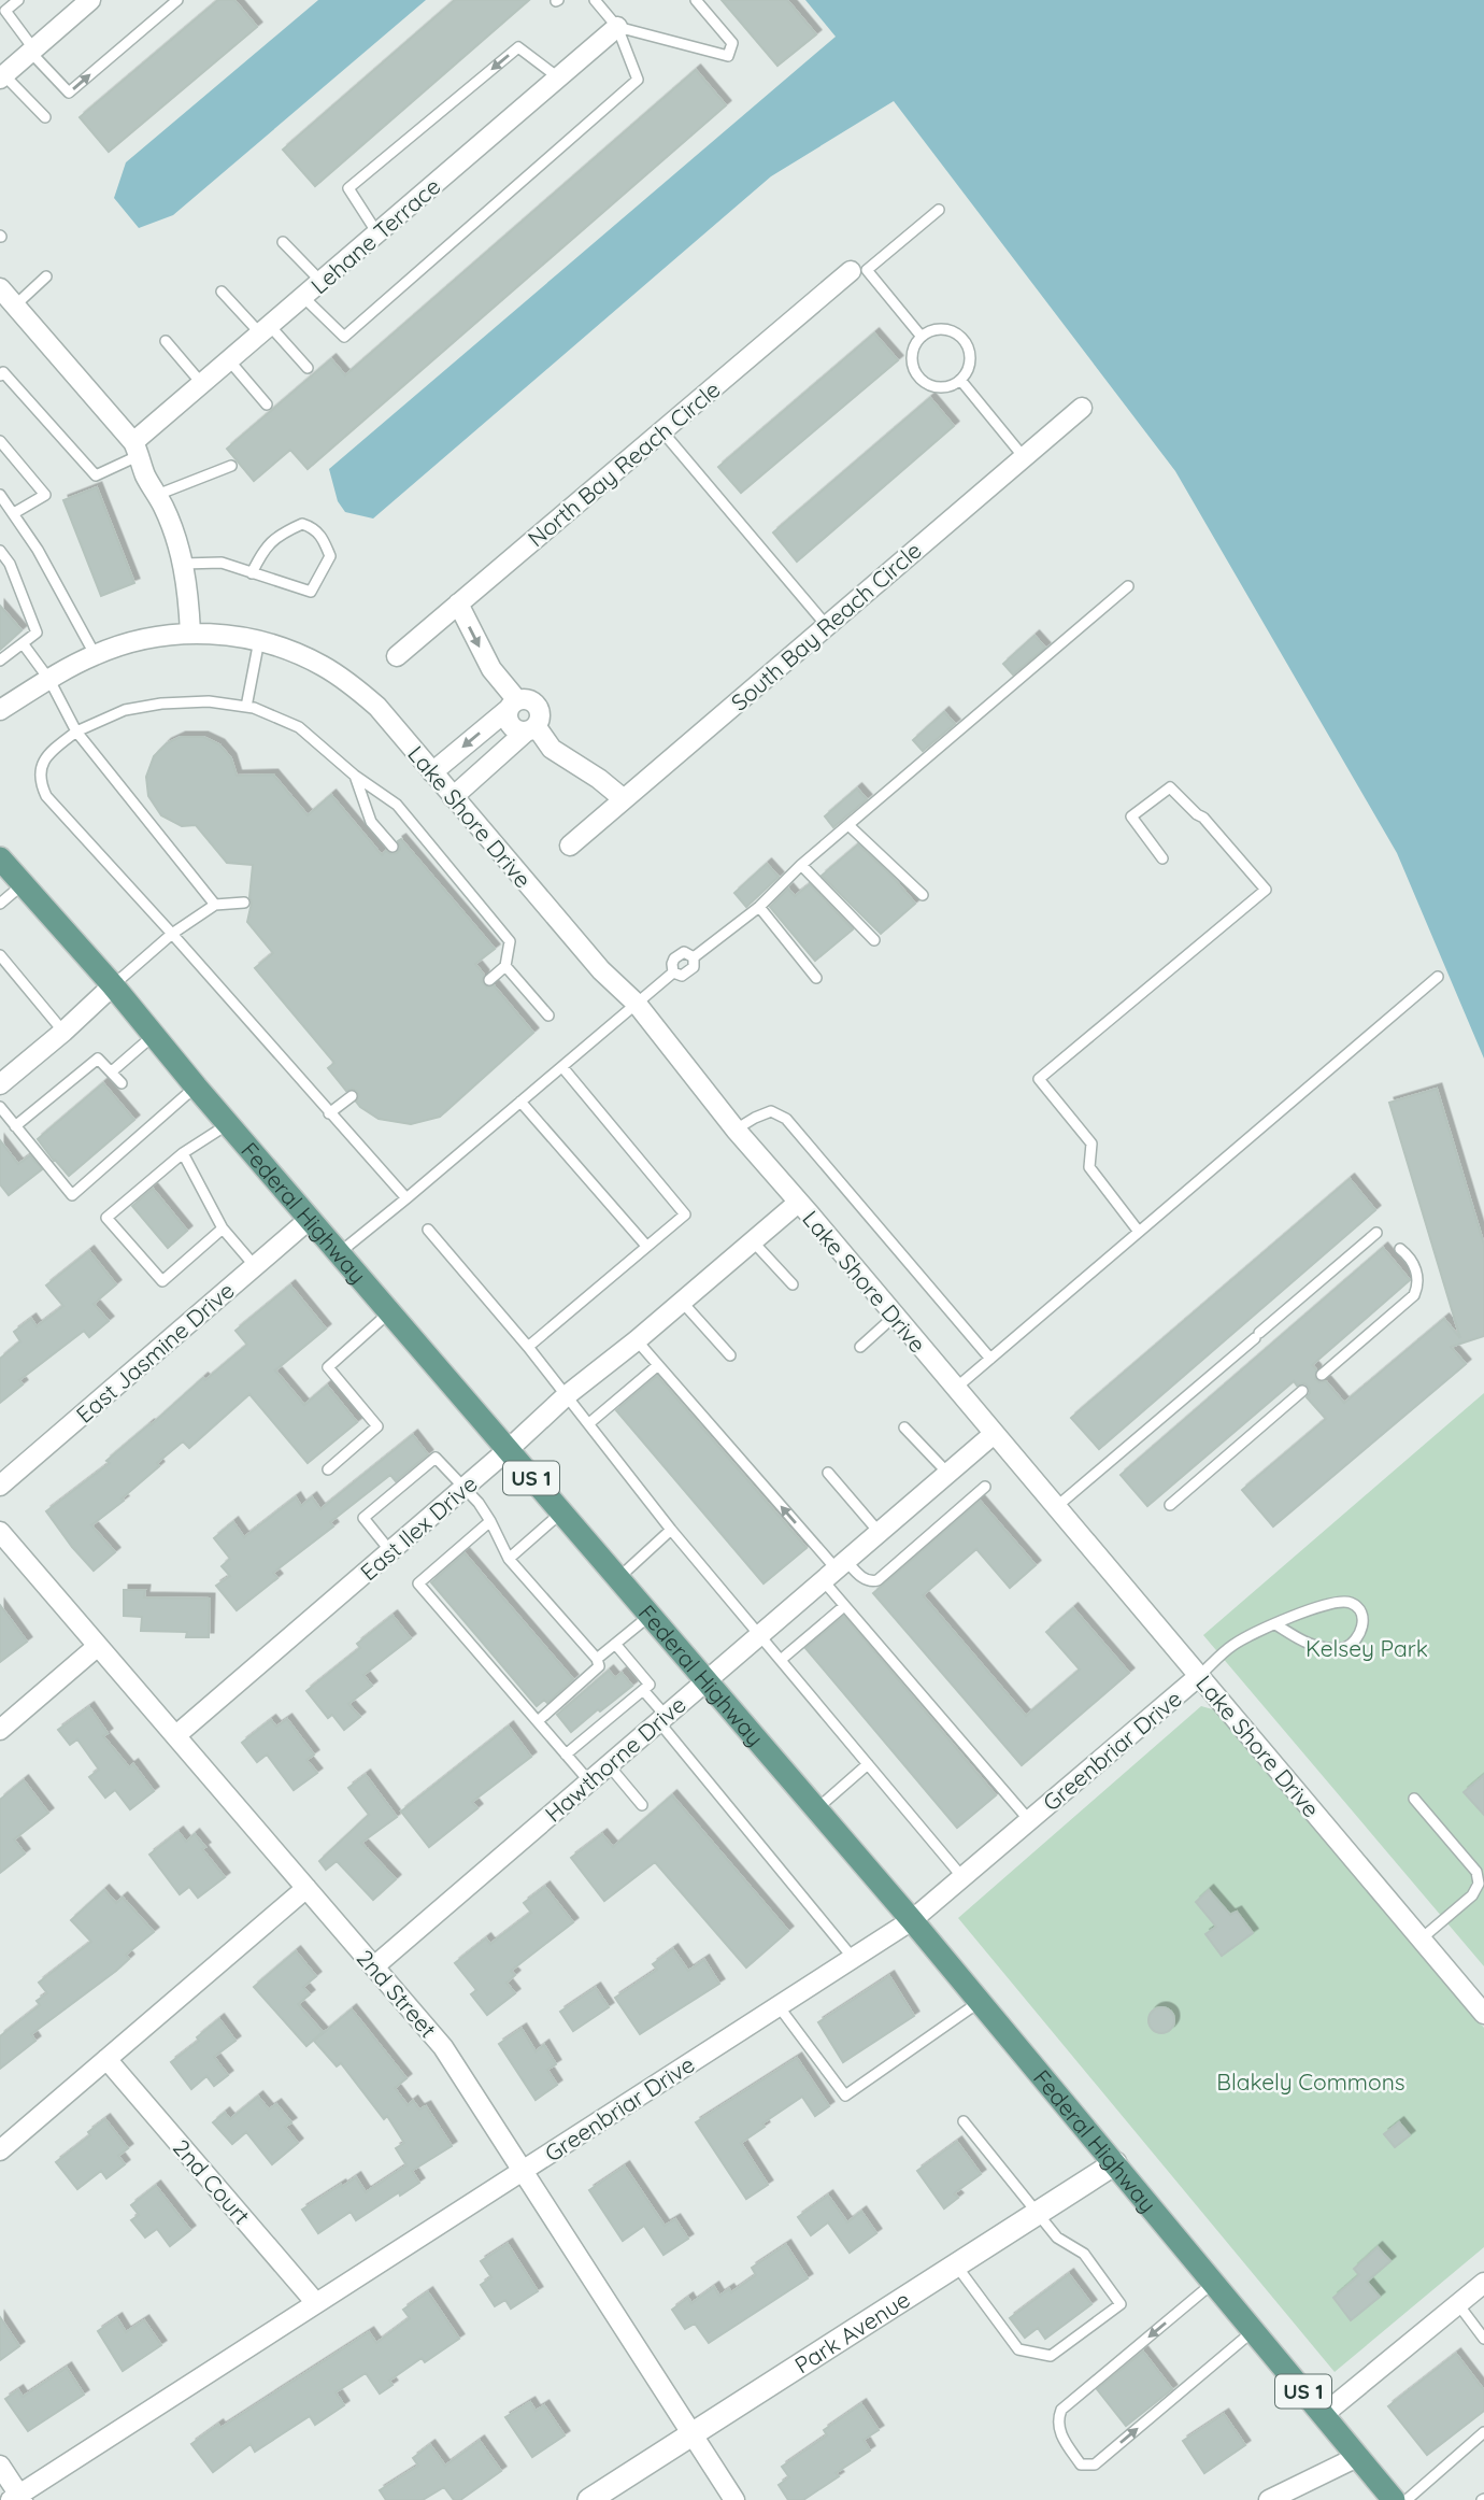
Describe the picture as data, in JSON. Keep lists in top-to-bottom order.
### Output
{
  "streets": {
    "main road": ["Federal Highway", "US 1"],
    "street": [
      "Lehane Terrace",
      "North Bay Reach Circle",
      "South Bay Reach Circle",
      "Lake Shore Drive",
      "East Jasmine Drive",
      "East Ilex Drive",
      "Greenbriar Drive",
      "Hawthorne Drive",
      "2nd Street",
      "2nd Court",
      "Park Avenue"
    ]
  },
  "crossings": [
    ["Lake Shore Drive", "East Ilex Drive"],
    ["Lake Shore Drive", "Greenbriar Drive"],
    ["Lake Shore Drive", "Hawthorne Drive"],
    ["Federal Highway", "East Jasmine Drive"],
    ["Federal Highway", "East Ilex Drive"],
    ["Federal Highway", "Greenbriar Drive"],
    ["Federal Highway", "Hawthorne Drive"],
    ["Federal Highway", "Park Avenue"],
    ["East Ilex Drive", "2nd Street"],
    ["Greenbriar Drive", "2nd Street"],
    ["Greenbriar Drive", "2nd Court"],
    ["Hawthorne Drive", "2nd Street"],
    ["2nd Street", "Park Avenue"]
  ],
  "parks": ["Kelsey Park", "Blakely Commons"]
}
